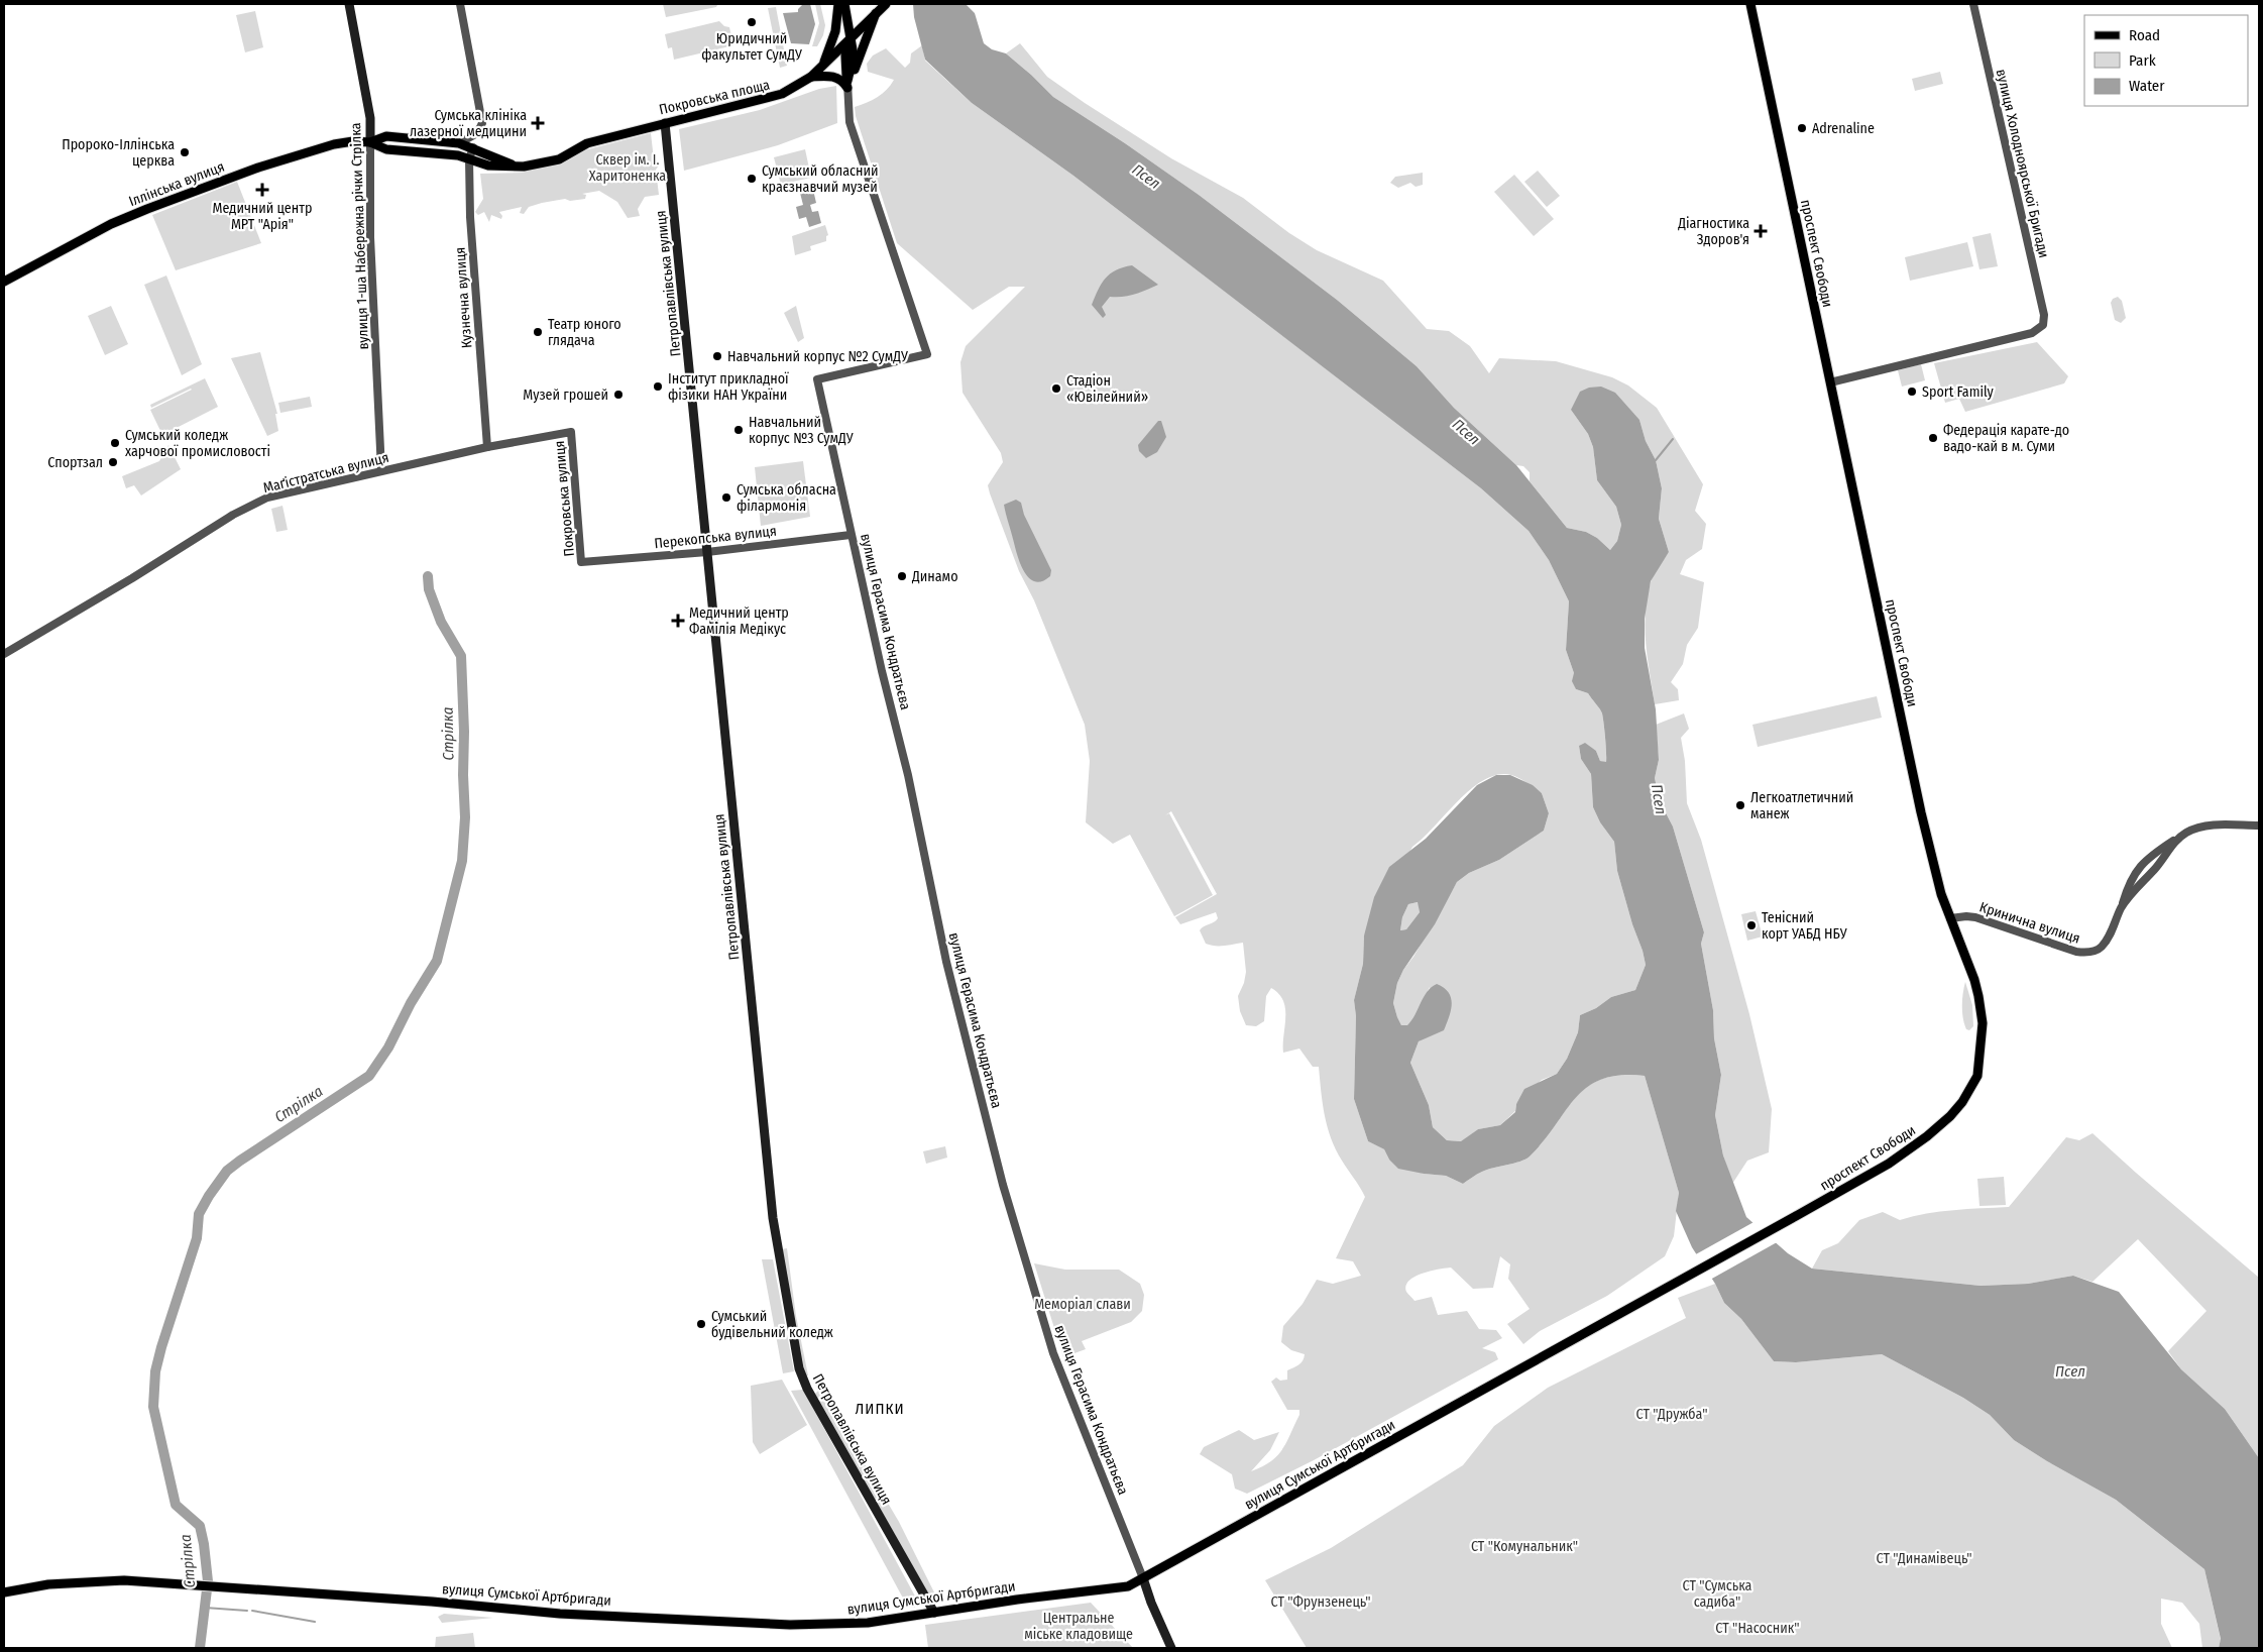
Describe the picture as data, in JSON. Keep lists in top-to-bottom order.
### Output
{
  "streets": {
    "main road": [
      "Покровська площа",
      "Іллінська вулиця",
      "вулиця 1-ша Набережна річки Стрілка",
      "проспект Свободи",
      "Петропавлівська вулиця",
      "вулиця Герасима Кондратьєва",
      "вулиця Сумської Артбригади"
    ],
    "street": [
      "вулиця Холодноярської Бригади",
      "Кузнечна вулиця",
      "Маґістратська вулиця",
      "Покровська вулиця",
      "Перекопська вулиця",
      "Кринична вулиця"
    ]
  },
  "crossings": [
    ["Покровська площа", "Іллінська вулиця"],
    ["Покровська площа", "вулиця 1-ша Набережна річки Стрілка"],
    ["Покровська площа", "Петропавлівська вулиця"],
    ["Покровська площа", "Кузнечна вулиця"],
    ["вулиця Холодноярської Бригади", "проспект Свободи"],
    ["Іллінська вулиця", "вулиця 1-ша Набережна річки Стрілка"],
    ["вулиця 1-ша Набережна річки Стрілка", "Маґістратська вулиця"],
    ["проспект Свободи", "Кринична вулиця"],
    ["проспект Свободи", "вулиця Сумської Артбригади"],
    ["Петропавлівська вулиця", "Перекопська вулиця"],
    ["Петропавлівська вулиця", "вулиця Сумської Артбригади"],
    ["Кузнечна вулиця", "Маґістратська вулиця"],
    ["Маґістратська вулиця", "Покровська вулиця"],
    ["Покровська вулиця", "Перекопська вулиця"],
    ["Перекопська вулиця", "вулиця Герасима Кондратьєва"],
    ["вулиця Герасима Кондратьєва", "вулиця Сумської Артбригади"]
  ],
  "districts": ["ЛИПКИ"],
  "water": ["Псел", "Стрілка"],
  "parks": [
    "Сквер ім. І. Харитоненка",
    "Меморіал слави",
    "СТ \"Дружба\"",
    "СТ \"Комунальник\"",
    "СТ \"Динамівець\"",
    "СТ \"Сумська садиба\"",
    "СТ \"Фрунзенець\"",
    "Центральне міське кладовище",
    "СТ \"Насосник\""
  ],
  "places": {
    "other": [
      "Юридичний факультет СумДУ",
      "Adrenaline",
      "Пророко-Іллінська церква",
      "Сумський обласний краєзнавчий музей",
      "Театр юного глядача",
      "Навчальний корпус №2 СумДУ",
      "Інститут прикладної фізики НАН України",
      "Стадіон «Ювілейний»",
      "Sport Family",
      "Музей грошей",
      "Навчальний корпус №3 СумДУ",
      "Федерація карате-до вадо-кай в м. Суми",
      "Сумський коледж харчової промисловості",
      "Спортзал",
      "Сумська обласна філармонія",
      "Динамо",
      "Легкоатлетичний манеж",
      "Тенісний корт УАБД НБУ",
      "Сумський будівельний коледж"
    ],
    "health": [
      "Сумська клініка лазерної медицини",
      "Медичний центр МРТ \"Арія\"",
      "Діагностика Здоров'я",
      "Медичний центр Фамілія Медікус"
    ]
  },
  "legend": ["Road", "Park", "Water"]
}
